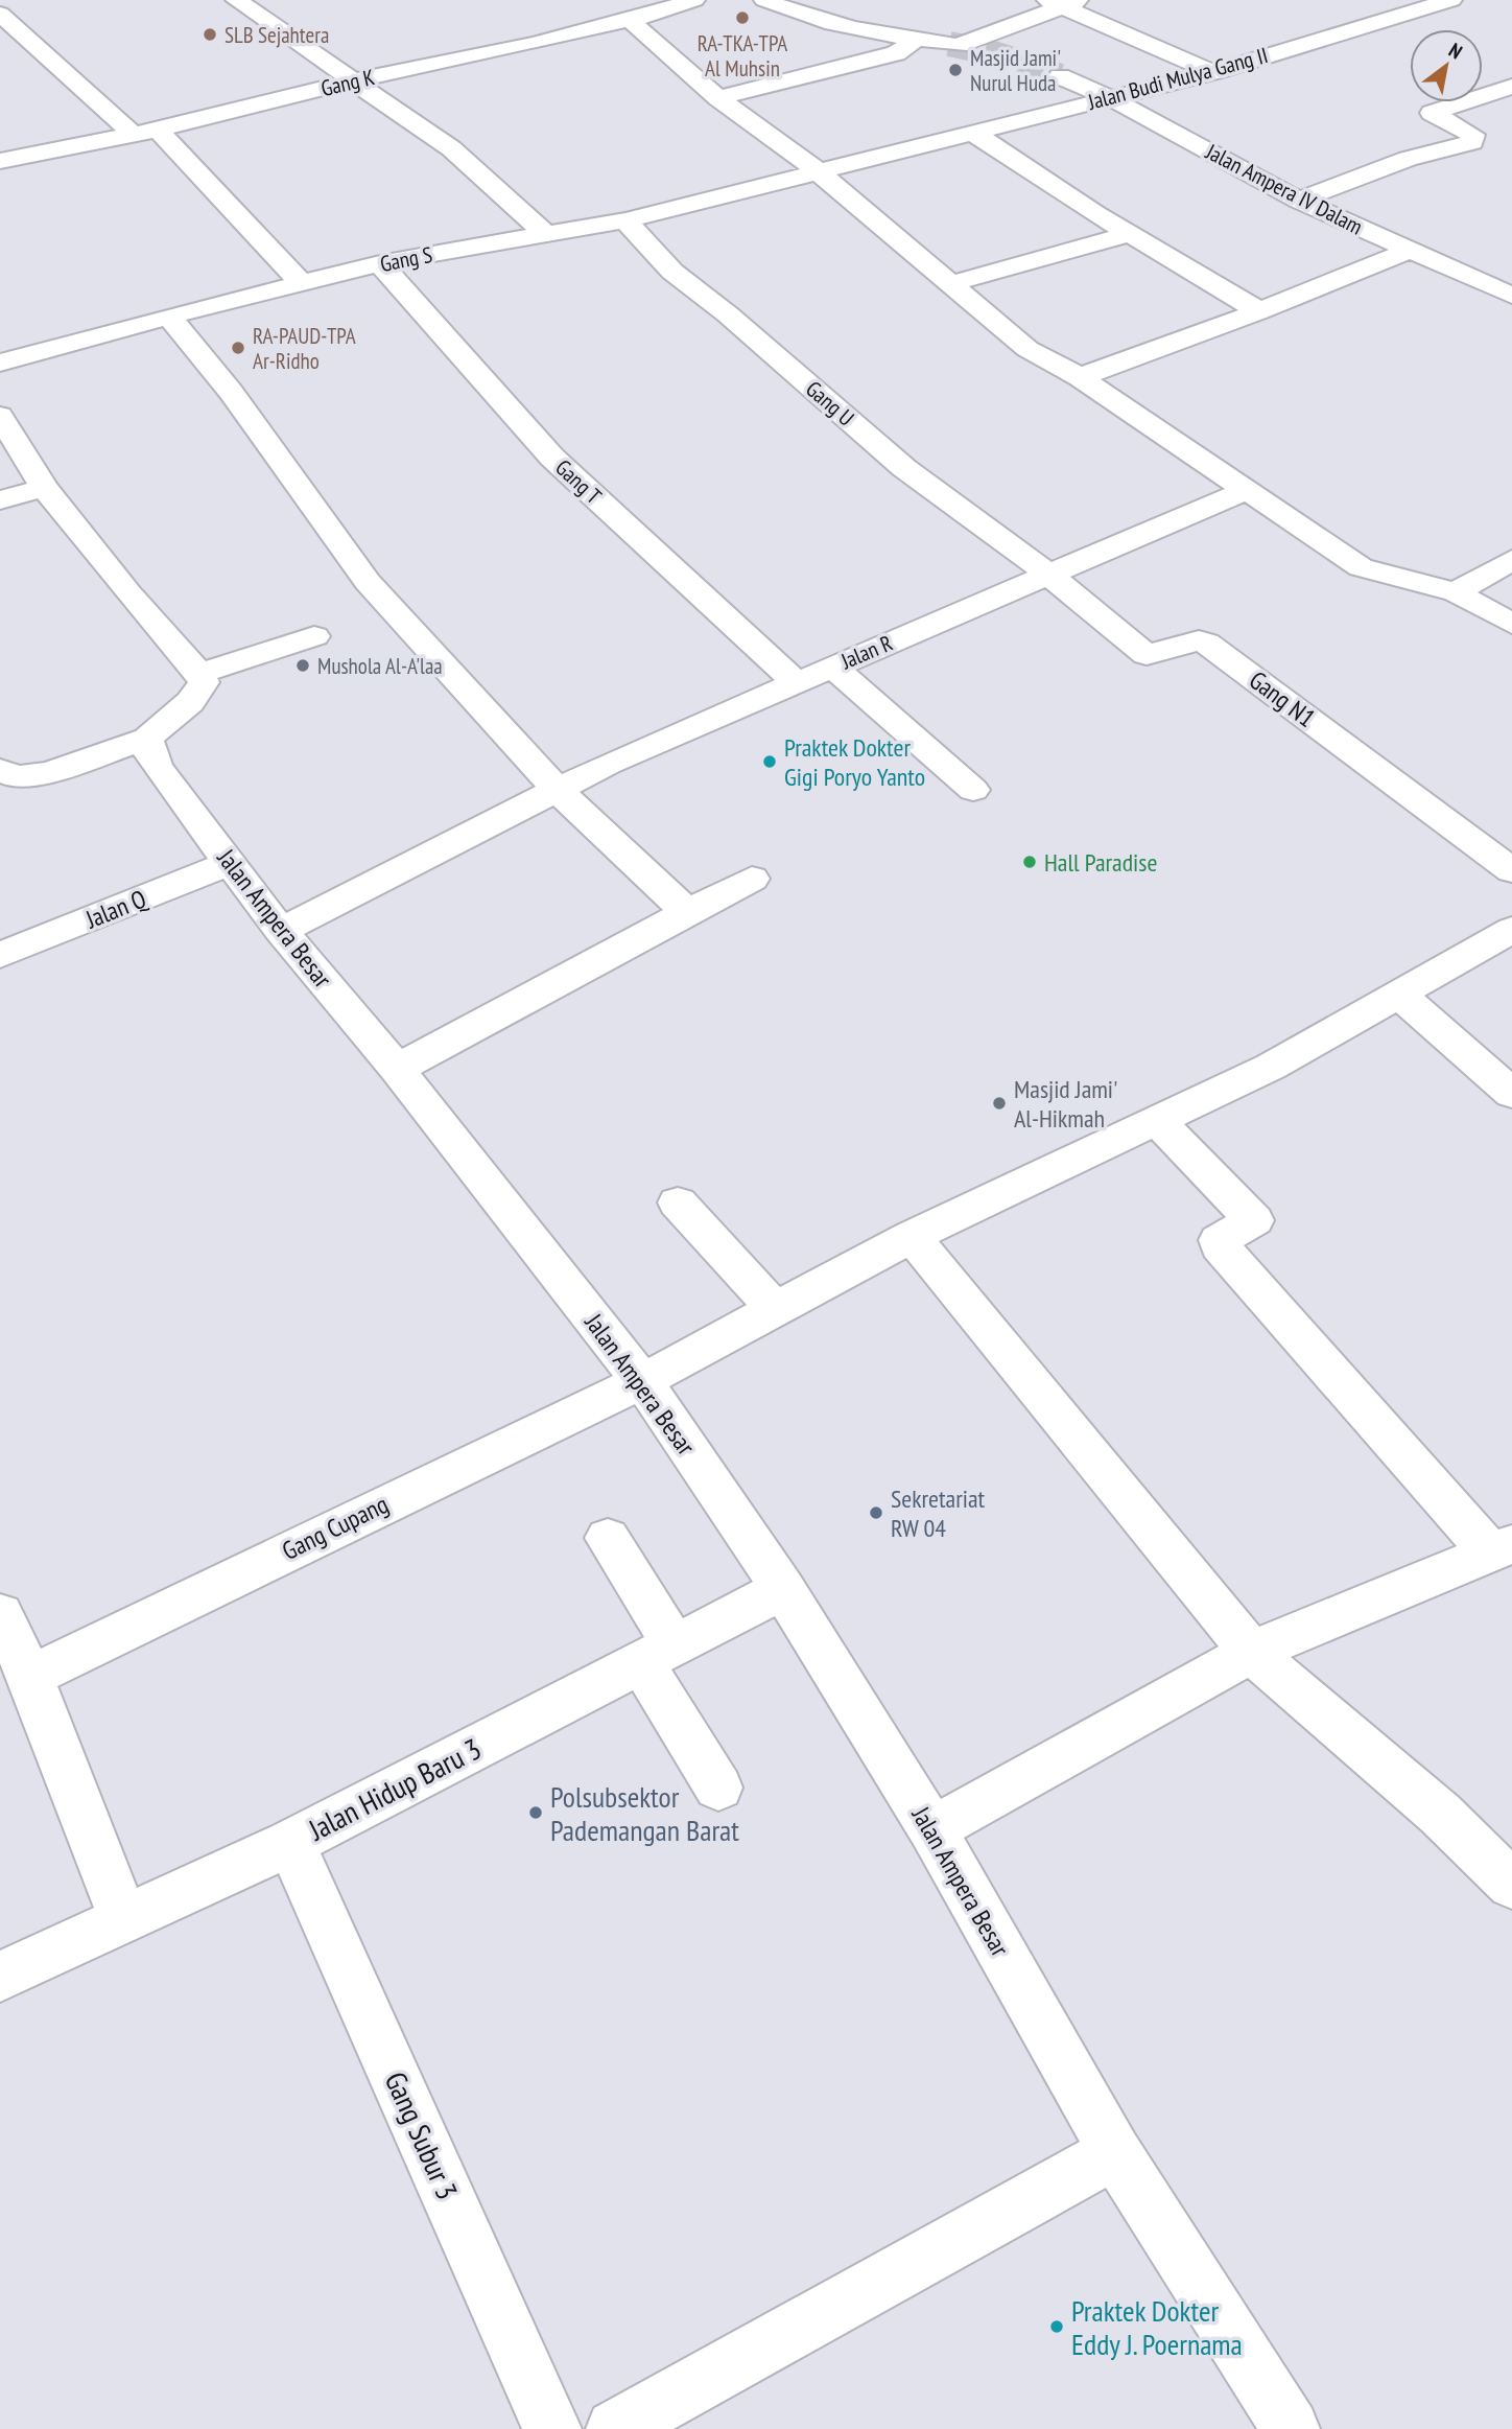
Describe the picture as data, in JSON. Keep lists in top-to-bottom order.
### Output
{
  "streets": {
    "street": [
      "Jalan Budi Mulya Gang II",
      "Gang K",
      "Jalan Ampera IV Dalam",
      "Gang S",
      "Gang U",
      "Gang T",
      "Jalan R",
      "Gang N1",
      "Jalan Q",
      "Jalan Ampera Besar",
      "Gang Cupang",
      "Jalan Hidup Baru 3",
      "Gang Subur 3"
    ]
  },
  "crossings": [
    ["Jalan Budi Mulya Gang II", "Jalan Ampera IV Dalam"],
    ["Jalan Budi Mulya Gang II", "Gang S"],
    ["Gang S", "Gang U"],
    ["Gang S", "Gang T"],
    ["Gang U", "Jalan R"],
    ["Gang U", "Gang N1"],
    ["Gang T", "Jalan R"],
    ["Jalan R", "Gang N1"],
    ["Jalan R", "Jalan Ampera Besar"],
    ["Jalan Q", "Jalan Ampera Besar"],
    ["Jalan Ampera Besar", "Gang Cupang"],
    ["Jalan Ampera Besar", "Jalan Hidup Baru 3"],
    ["Jalan Hidup Baru 3", "Gang Subur 3"]
  ],
  "places": [
    "RA-TKA-TPA Al Muhsin",
    "SLB Sejahtera",
    "Masjid Jami' Nurul Huda",
    "RA-PAUD-TPA Ar-Ridho",
    "Mushola Al-A'laa",
    "Praktek Dokter Gigi Poryo Yanto",
    "Hall Paradise",
    "Masjid Jami' Al-Hikmah",
    "Sekretariat RW 04",
    "Polsubsektor Pademangan Barat",
    "Praktek Dokter Eddy J. Poernama"
  ],
  "north": "top right"
}
